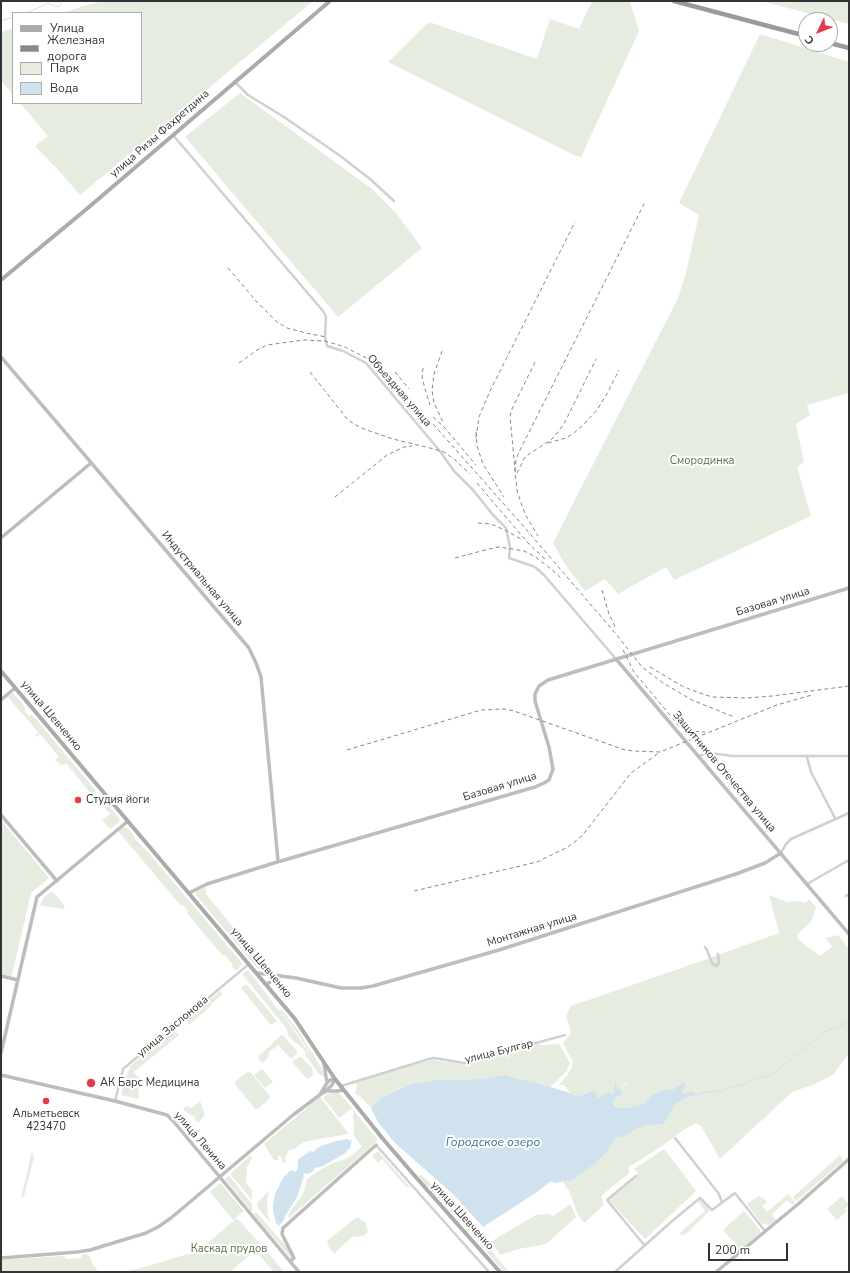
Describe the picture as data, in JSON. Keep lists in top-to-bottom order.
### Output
{
  "streets": {
    "main road": ["улица Ризы Фахретдина", "улица Шевченко"],
    "street": [
      "Объездная улица",
      "Индустриальная улица",
      "Базовая улица",
      "Защитников Отечества улица",
      "Монтажная улица",
      "улица Заслонова",
      "улица Булгар",
      "улица Ленина"
    ]
  },
  "crossings": [
    ["улица Ризы Фахретдина", "Объездная улица"],
    ["Объездная улица", "Базовая улица"],
    ["Объездная улица", "Защитников Отечества улица"],
    ["Индустриальная улица", "Базовая улица"],
    ["Базовая улица", "улица Шевченко"],
    ["Базовая улица", "Защитников Отечества улица"],
    ["улица Шевченко", "Монтажная улица"],
    ["улица Шевченко", "улица Заслонова"],
    ["улица Шевченко", "улица Булгар"],
    ["Защитников Отечества улица", "Монтажная улица"],
    ["улица Заслонова", "улица Ленина"]
  ],
  "water": ["Городское озеро"],
  "parks": ["Смородинка", "Каскад прудов"],
  "places": ["Студия йоги", "АК Барс Медицина", "Альметьевск 423470"],
  "legend": [
    "Улица",
    "Железная дорога",
    "Парк",
    "Вода"
  ],
  "scale_bar": "200 m",
  "north": "bottom left"
}
